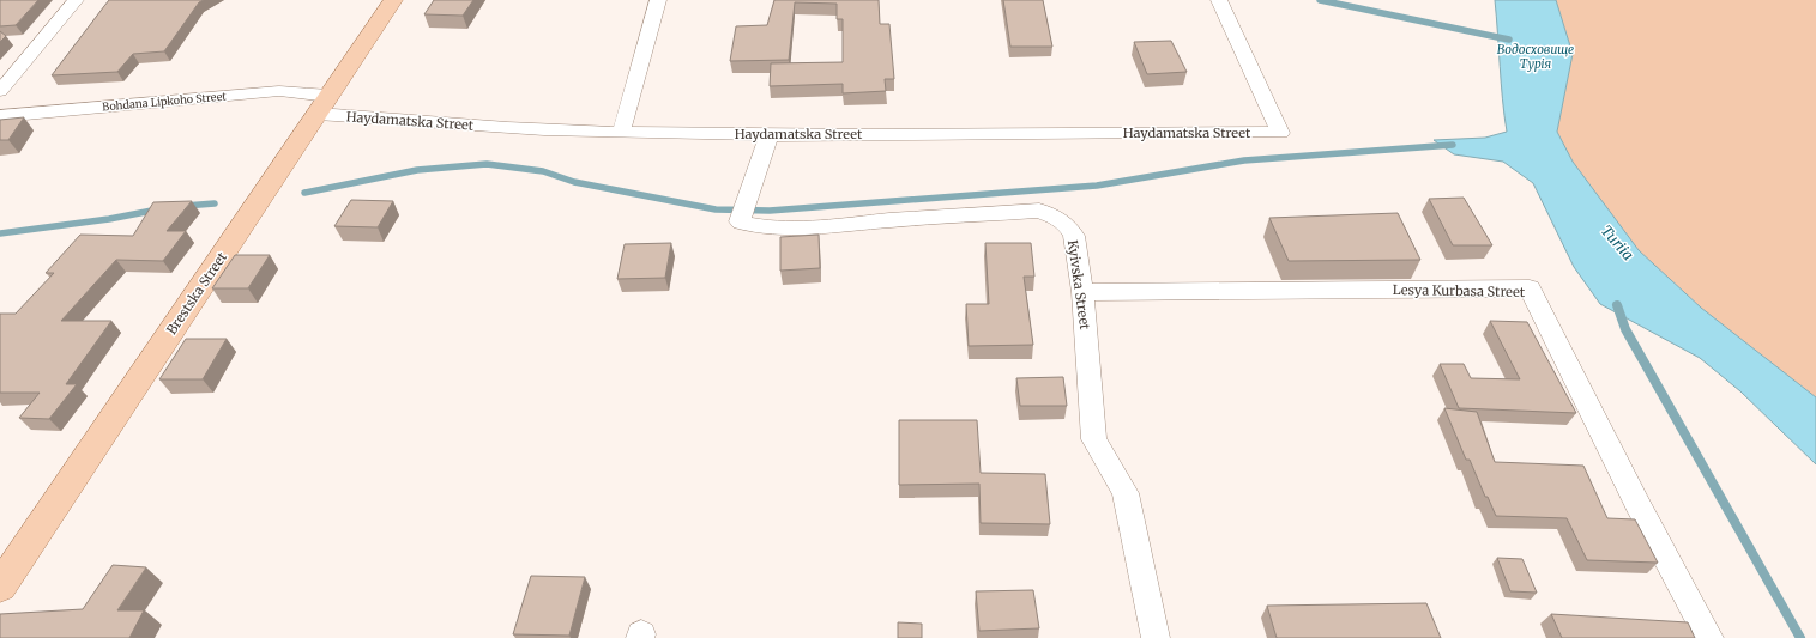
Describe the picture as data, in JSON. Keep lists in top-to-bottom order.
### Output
{
  "streets": {
    "main road": ["Brestska Street"],
    "street": [
      "Bohdana Lipkoho Street",
      "Haydamatska Street",
      "Kyivska Street",
      "Lesya Kurbasa Street"
    ]
  },
  "crossings": [
    ["Bohdana Lipkoho Street", "Haydamatska Street"],
    ["Bohdana Lipkoho Street", "Brestska Street"],
    ["Haydamatska Street", "Kyivska Street"],
    ["Haydamatska Street", "Brestska Street"],
    ["Kyivska Street", "Lesya Kurbasa Street"]
  ],
  "water": ["Водосховище Турія", "Turiia"]
}
